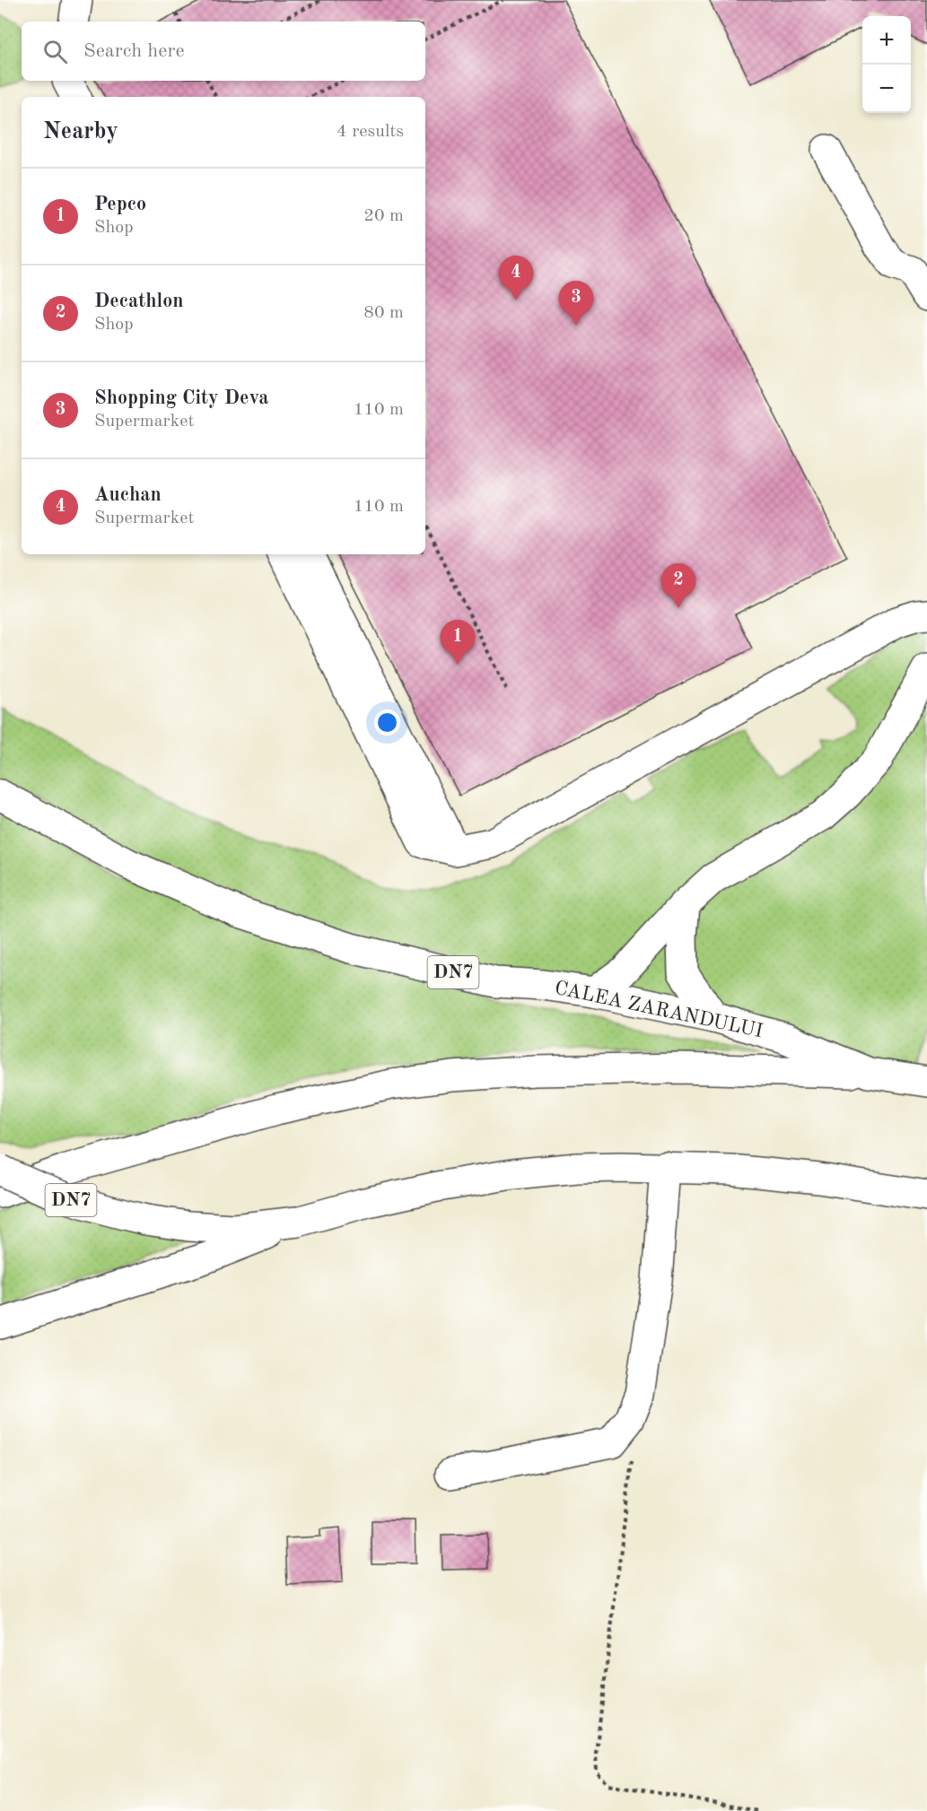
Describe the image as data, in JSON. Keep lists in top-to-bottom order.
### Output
{
  "streets": {
    "main road": ["DN7", "CALEA ZARANDULUI"]
  },
  "page": {
    "map_buttons": ["+", "−"],
    "search": "Search here",
    "heading": ["Nearby", "4 results"],
    "list": [
      {
        "mark": "1",
        "name": "Pepco",
        "note": "Shop",
        "value": "20 m"
      },
      {
        "mark": "2",
        "name": "Decathlon",
        "note": "Shop",
        "value": "80 m"
      },
      {
        "mark": "3",
        "name": "Shopping City Deva",
        "note": "Supermarket",
        "value": "110 m"
      },
      {
        "mark": "4",
        "name": "Auchan",
        "note": "Supermarket",
        "value": "110 m"
      }
    ],
    "pins": [
      "4",
      "3",
      "2",
      "1"
    ]
  }
}
